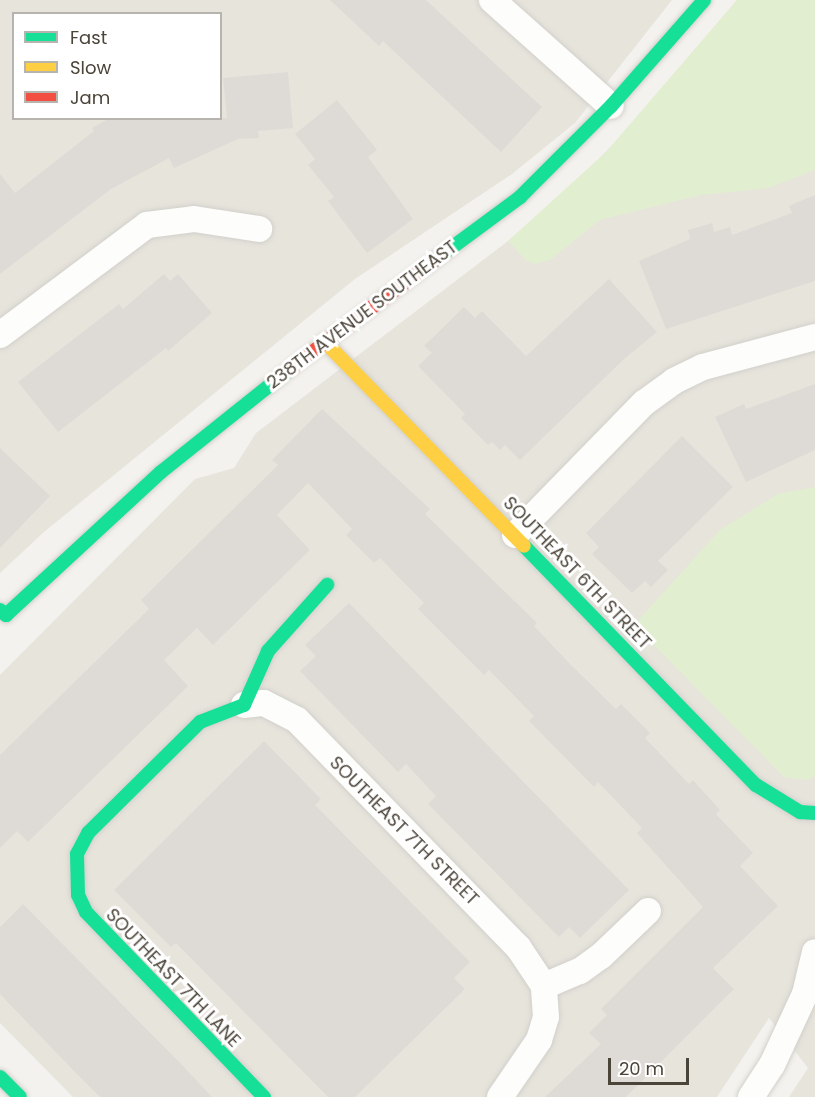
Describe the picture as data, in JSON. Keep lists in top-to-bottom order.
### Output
{
  "streets": {
    "street": [
      "238TH AVENUE SOUTHEAST",
      "SOUTHEAST 6TH STREET",
      "SOUTHEAST 7TH STREET",
      "SOUTHEAST 7TH LANE"
    ]
  },
  "crossings": [
    ["238TH AVENUE SOUTHEAST", "SOUTHEAST 6TH STREET"],
    ["SOUTHEAST 7TH STREET", "SOUTHEAST 7TH LANE"]
  ],
  "legend": ["Fast", "Slow", "Jam"],
  "scale_bar": "20 m"
}
